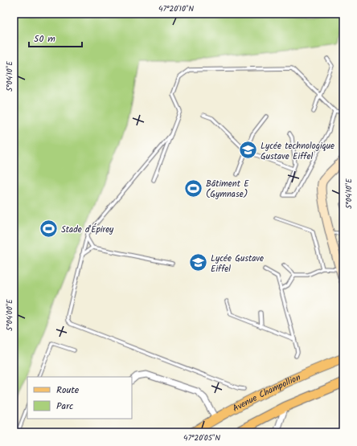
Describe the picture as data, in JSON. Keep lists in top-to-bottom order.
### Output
{
  "streets": {
    "main road": ["Avenue Champollion"]
  },
  "places": {
    "school or university": ["Lycée technologique Gustave Eiffel", "Lycée Gustave Eiffel"],
    "sports": ["Bâtiment E (Gymnase)", "Stade d'Épirey"]
  },
  "legend": ["Route", "Parc"],
  "scale_bar": "50 m",
  "coordinates": [
    "47°20'10\"N",
    "5°04'10\"E",
    "5°04'00\"E",
    "47°20'05\"N"
  ]
}
